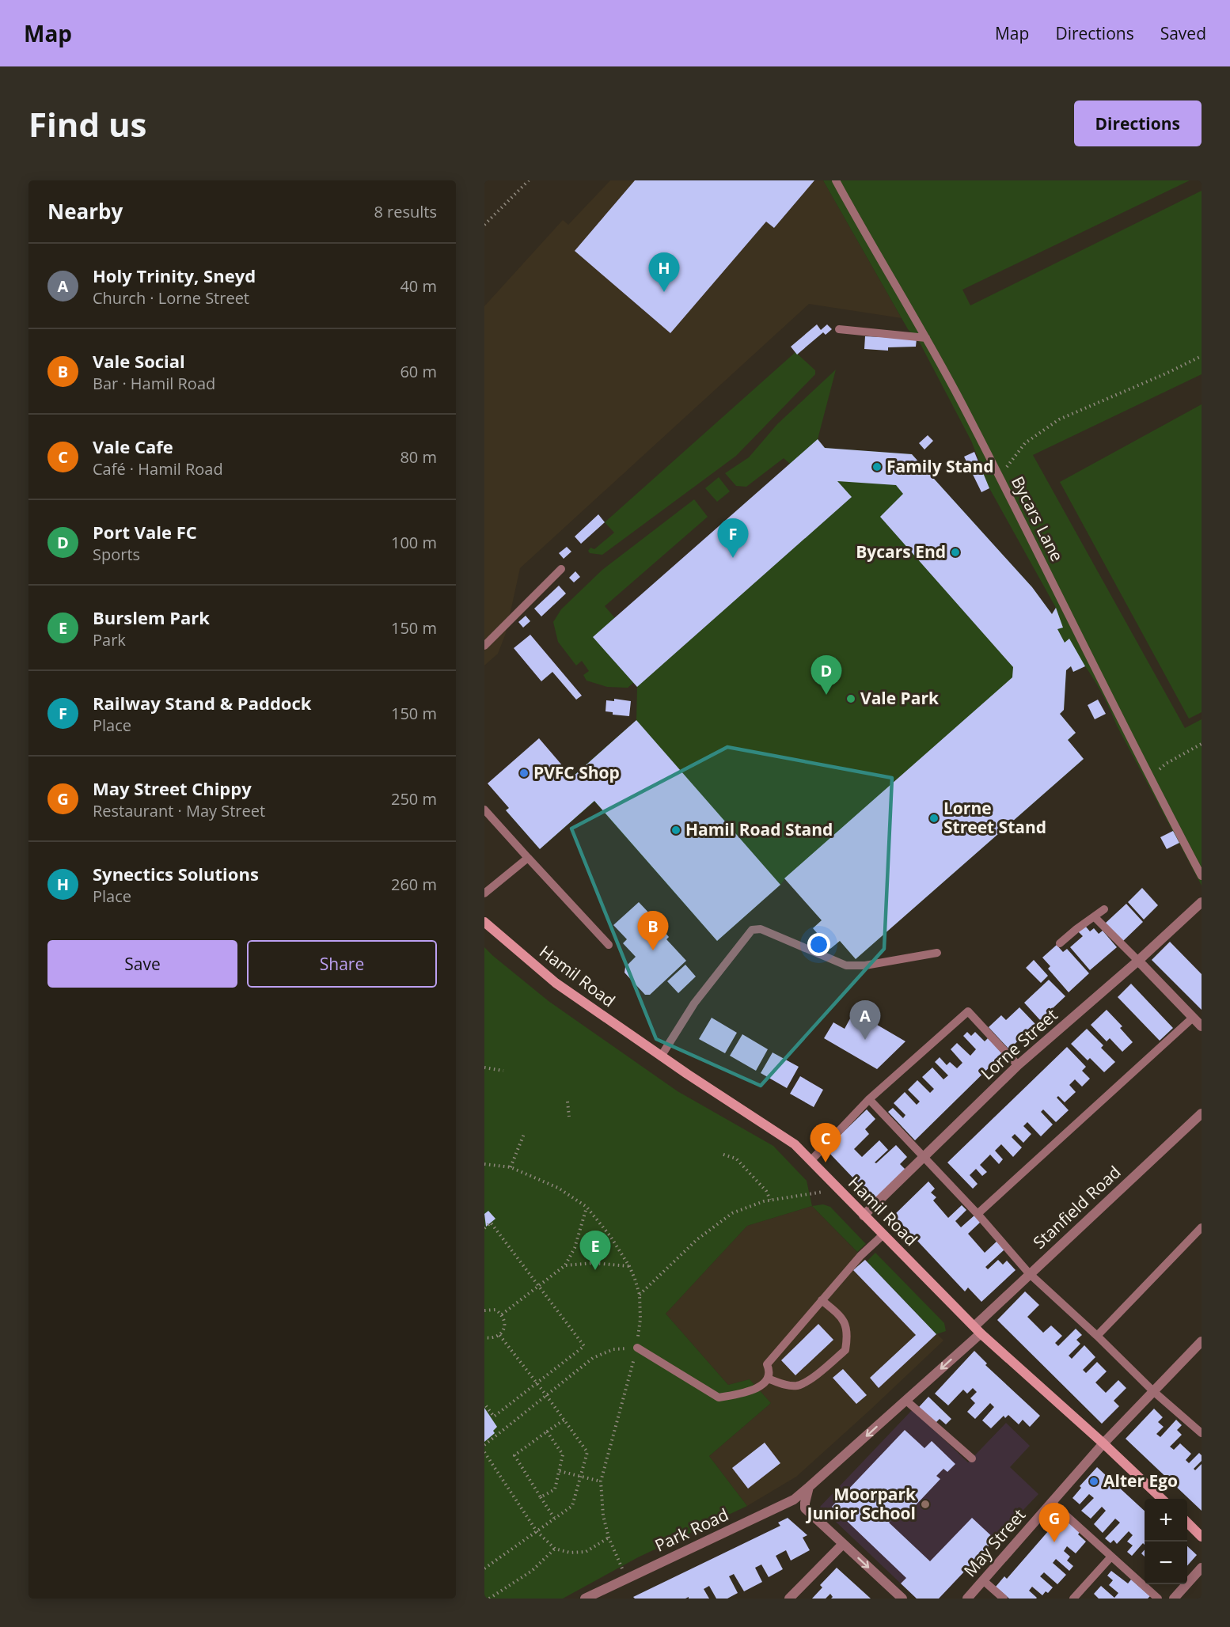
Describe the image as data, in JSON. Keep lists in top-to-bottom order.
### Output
{
  "streets": {
    "street": [
      "Hamil Road",
      "Lorne Street",
      "Stanfield Road",
      "Park Road",
      "May Street"
    ],
    "lane": ["Bycars Lane"]
  },
  "crossings": [
    ["Hamil Road", "Lorne Street"],
    ["Hamil Road", "Stanfield Road"],
    ["Hamil Road", "Park Road"],
    ["Hamil Road", "May Street"],
    ["Stanfield Road", "Park Road"]
  ],
  "one_way": ["Park Road"],
  "places": [
    "Family Stand",
    "Bycars End",
    "Vale Park",
    "PVFC Shop",
    "Lorne Street Stand",
    "Hamil Road Stand",
    "Alter Ego",
    "Moorpark Junior School"
  ],
  "page": {
    "header": "Map",
    "nav": ["Map", "Directions", "Saved"],
    "buttons": [
      "Directions",
      ["Save", "Share"]
    ],
    "title": "Find us",
    "heading": ["Nearby", "8 results"],
    "list": [
      {
        "mark": "A",
        "name": "Holy Trinity, Sneyd",
        "note": "Church · Lorne Street",
        "value": "40 m"
      },
      {
        "mark": "B",
        "name": "Vale Social",
        "note": "Bar · Hamil Road",
        "value": "60 m"
      },
      {
        "mark": "C",
        "name": "Vale Cafe",
        "note": "Café · Hamil Road",
        "value": "80 m"
      },
      {
        "mark": "D",
        "name": "Port Vale FC",
        "note": "Sports",
        "value": "100 m"
      },
      {
        "mark": "E",
        "name": "Burslem Park",
        "note": "Park",
        "value": "150 m"
      },
      {
        "mark": "F",
        "name": "Railway Stand & Paddock",
        "note": "Place",
        "value": "150 m"
      },
      {
        "mark": "G",
        "name": "May Street Chippy",
        "note": "Restaurant · May Street",
        "value": "250 m"
      },
      {
        "mark": "H",
        "name": "Synectics Solutions",
        "note": "Place",
        "value": "260 m"
      }
    ],
    "pins": [
      "H",
      "F",
      "D",
      "B",
      "A",
      "C",
      "E",
      "G"
    ],
    "map_buttons": ["+", "−"]
  }
}
